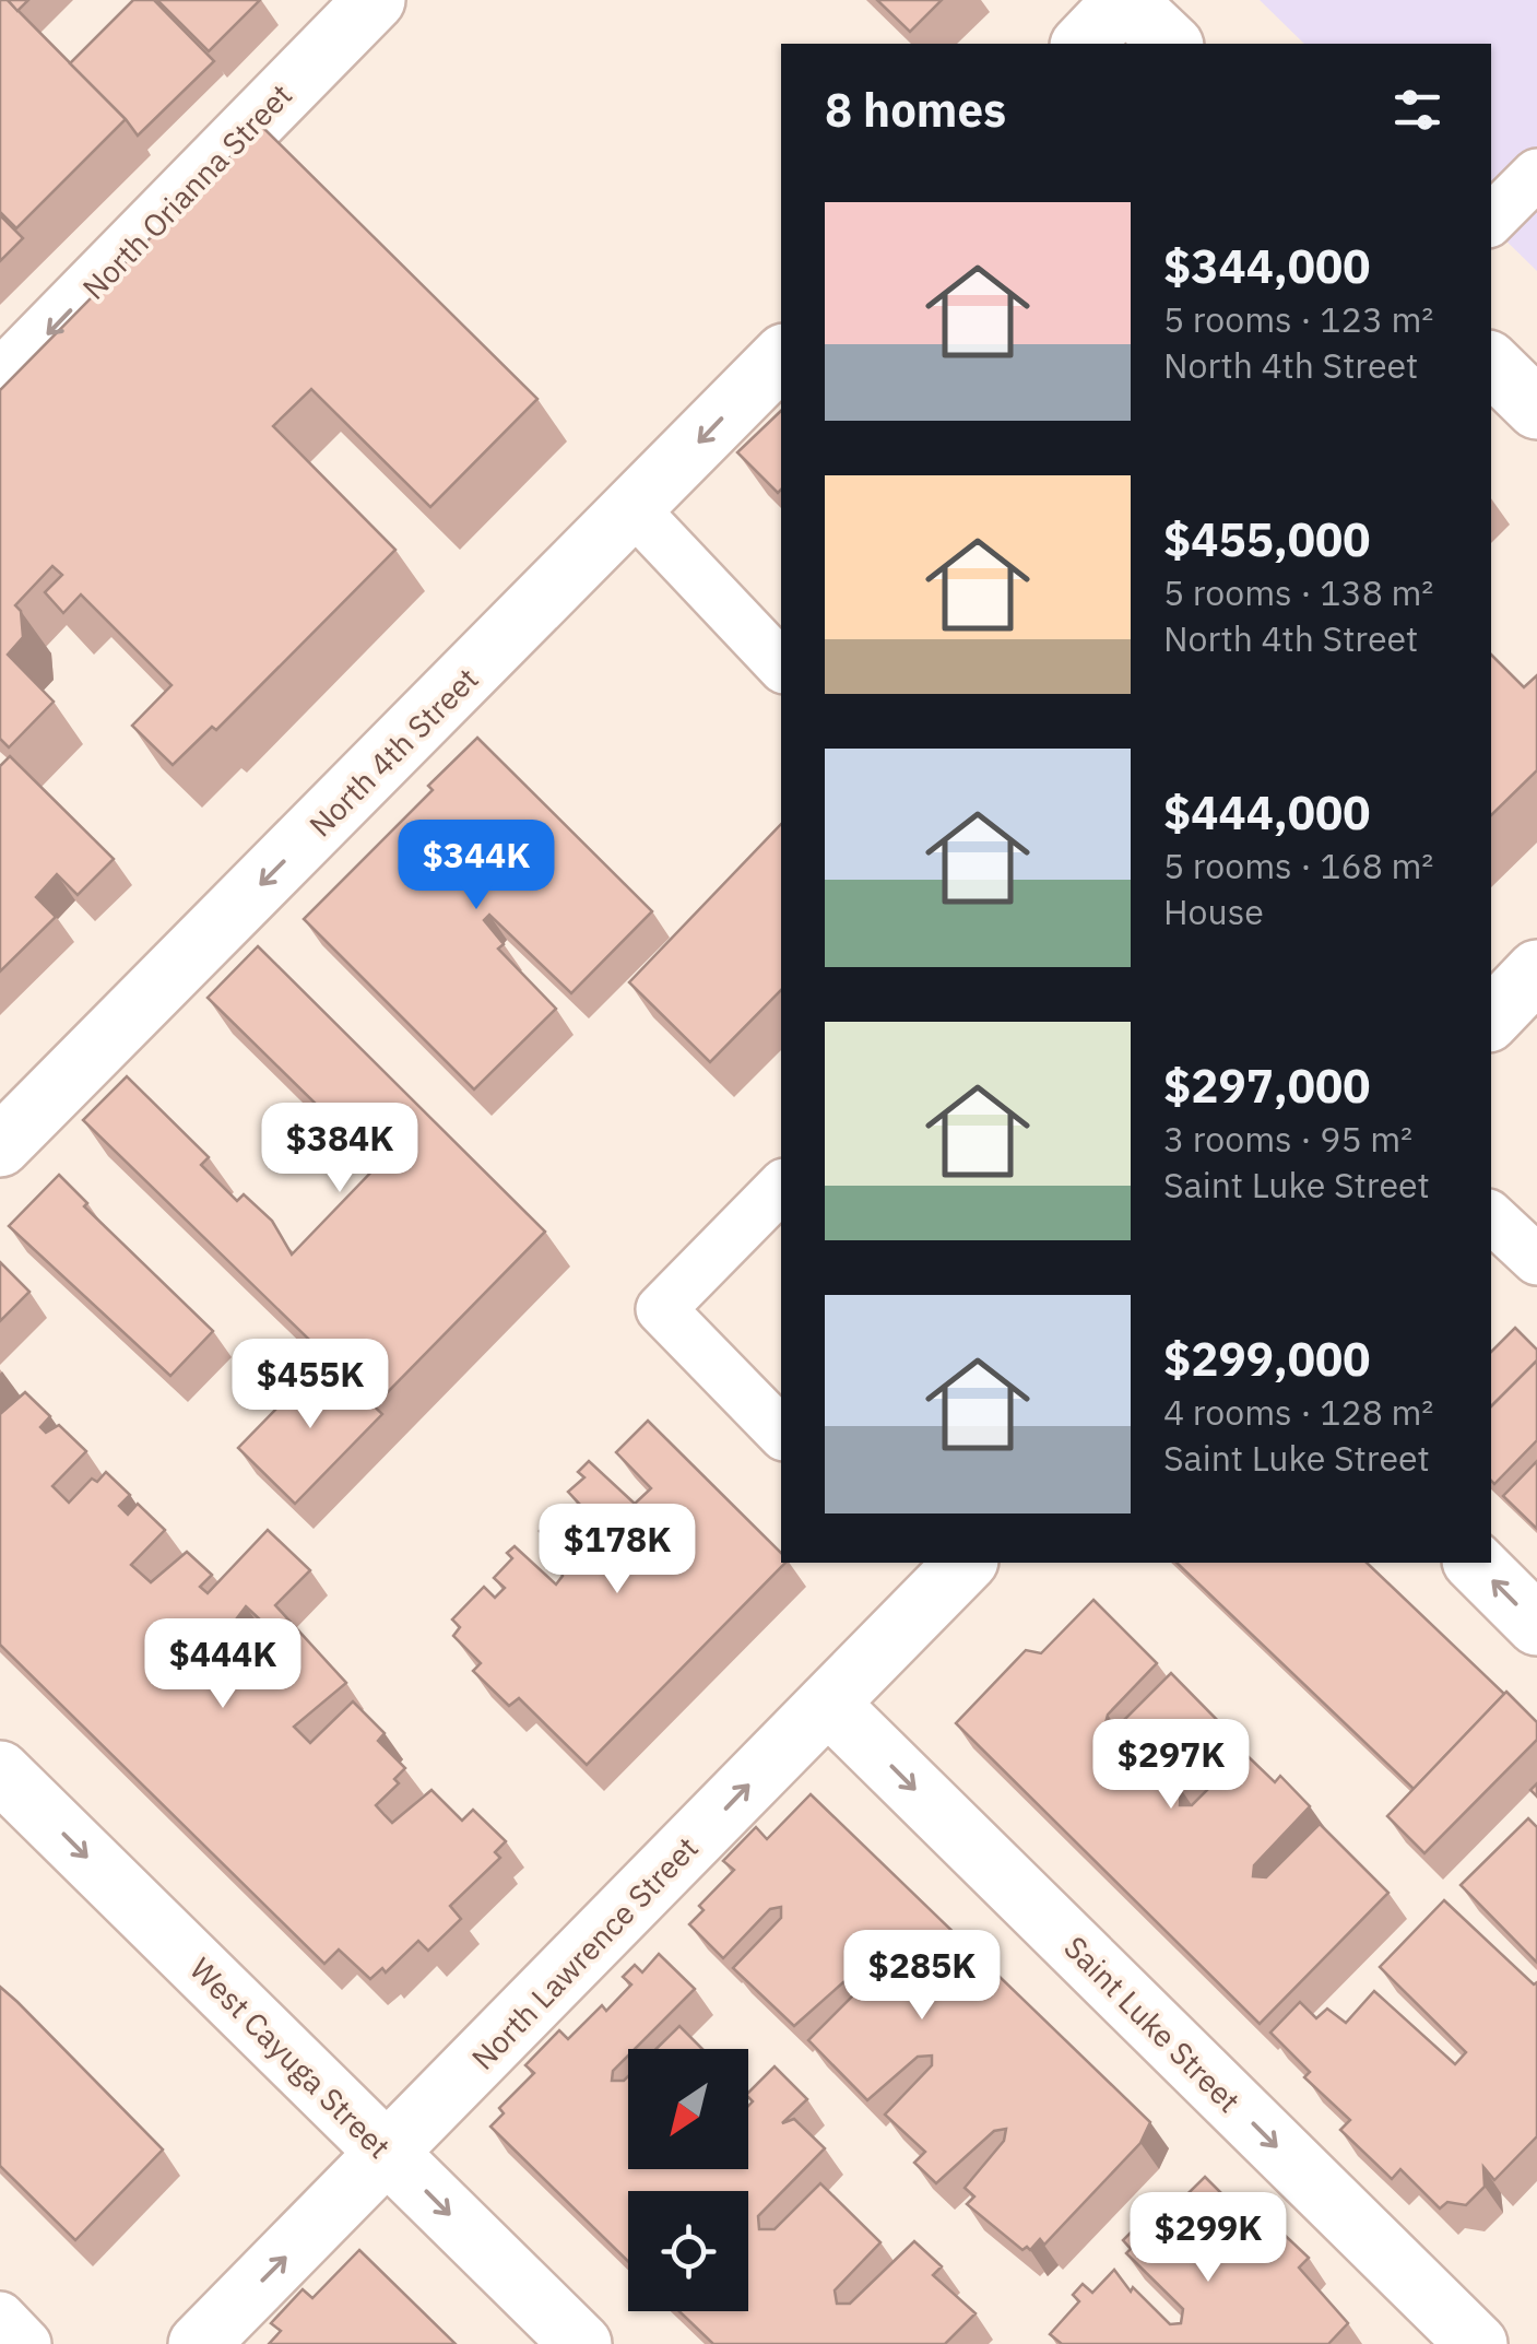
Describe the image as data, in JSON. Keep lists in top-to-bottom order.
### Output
{
  "streets": {
    "street": [
      "North Orianna Street",
      "North 4th Street",
      "North Lawrence Street",
      "Saint Luke Street",
      "West Cayuga Street"
    ]
  },
  "crossings": [
    ["North Lawrence Street", "Saint Luke Street"],
    ["North Lawrence Street", "West Cayuga Street"]
  ],
  "one_way": [
    "North Orianna Street",
    "North 4th Street",
    "North Lawrence Street",
    "Saint Luke Street",
    "West Cayuga Street"
  ],
  "north": "bottom left",
  "page": {
    "heading": "8 homes",
    "list": [
      {
        "name": "$344,000",
        "note": "5 rooms · 123 m² · North 4th Street"
      },
      {
        "name": "$455,000",
        "note": "5 rooms · 138 m² · North 4th Street"
      },
      {
        "name": "$444,000",
        "note": "5 rooms · 168 m² · House"
      },
      {
        "name": "$297,000",
        "note": "3 rooms · 95 m² · Saint Luke Street"
      },
      {
        "name": "$299,000",
        "note": "4 rooms · 128 m² · Saint Luke Street"
      }
    ],
    "price": [
      "$344K",
      "$384K",
      "$455K",
      "$178K",
      "$444K",
      "$297K",
      "$285K",
      "$299K"
    ]
  }
}
